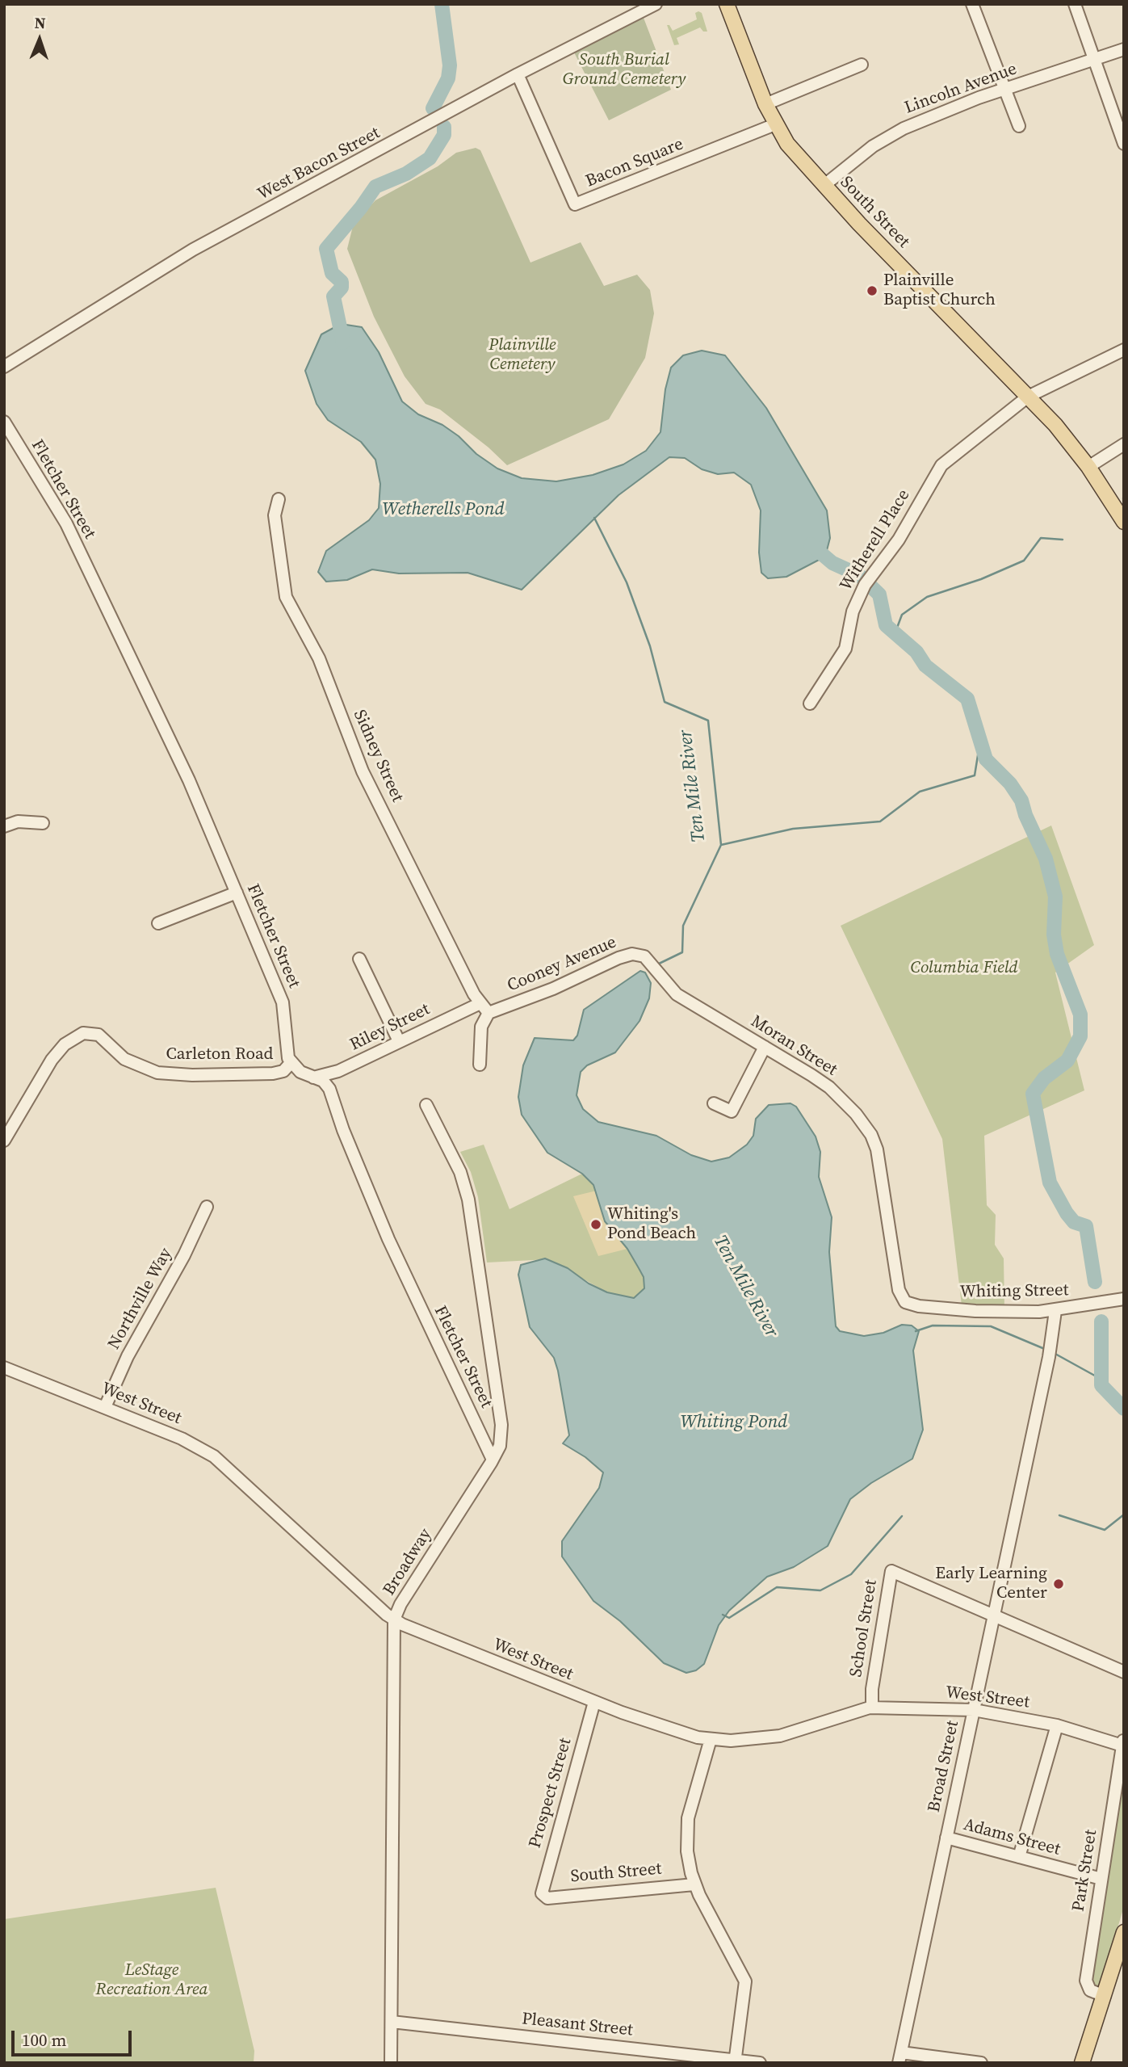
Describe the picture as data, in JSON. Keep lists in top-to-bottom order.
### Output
{
  "streets": {
    "main road": ["South Street"],
    "street": [
      "Lincoln Avenue",
      "Bacon Square",
      "West Bacon Street",
      "Fletcher Street",
      "Witherell Place",
      "Sidney Street",
      "Cooney Avenue",
      "Riley Street",
      "Moran Street",
      "Carleton Road",
      "Whiting Street",
      "Northville Way",
      "West Street",
      "Broadway",
      "School Street",
      "Broad Street",
      "Prospect Street",
      "Adams Street",
      "Park Street",
      "Pleasant Street"
    ]
  },
  "crossings": [
    ["Lincoln Avenue", "South Street"],
    ["Bacon Square", "West Bacon Street"],
    ["Bacon Square", "South Street"],
    ["South Street", "Witherell Place"],
    ["South Street", "Prospect Street"],
    ["Fletcher Street", "Riley Street"],
    ["Fletcher Street", "Carleton Road"],
    ["Fletcher Street", "Broadway"],
    ["Sidney Street", "Cooney Avenue"],
    ["Sidney Street", "Riley Street"],
    ["Cooney Avenue", "Moran Street"],
    ["Moran Street", "Whiting Street"],
    ["Whiting Street", "Broad Street"],
    ["Northville Way", "West Street"],
    ["West Street", "Broadway"],
    ["West Street", "School Street"],
    ["West Street", "Broad Street"],
    ["West Street", "Prospect Street"],
    ["West Street", "Park Street"],
    ["Broadway", "Pleasant Street"],
    ["School Street", "Broad Street"],
    ["Broad Street", "Adams Street"],
    ["Adams Street", "Park Street"]
  ],
  "water": ["Wetherells Pond", "Ten Mile River", "Whiting Pond"],
  "parks": [
    "South Burial Ground Cemetery",
    "Plainville Cemetery",
    "Columbia Field",
    "LeStage Recreation Area"
  ],
  "places": ["Plainville Baptist Church", "Whiting's Pond Beach", "Early Learning Center"],
  "scale_bar": "100 m",
  "north": "top"
}
